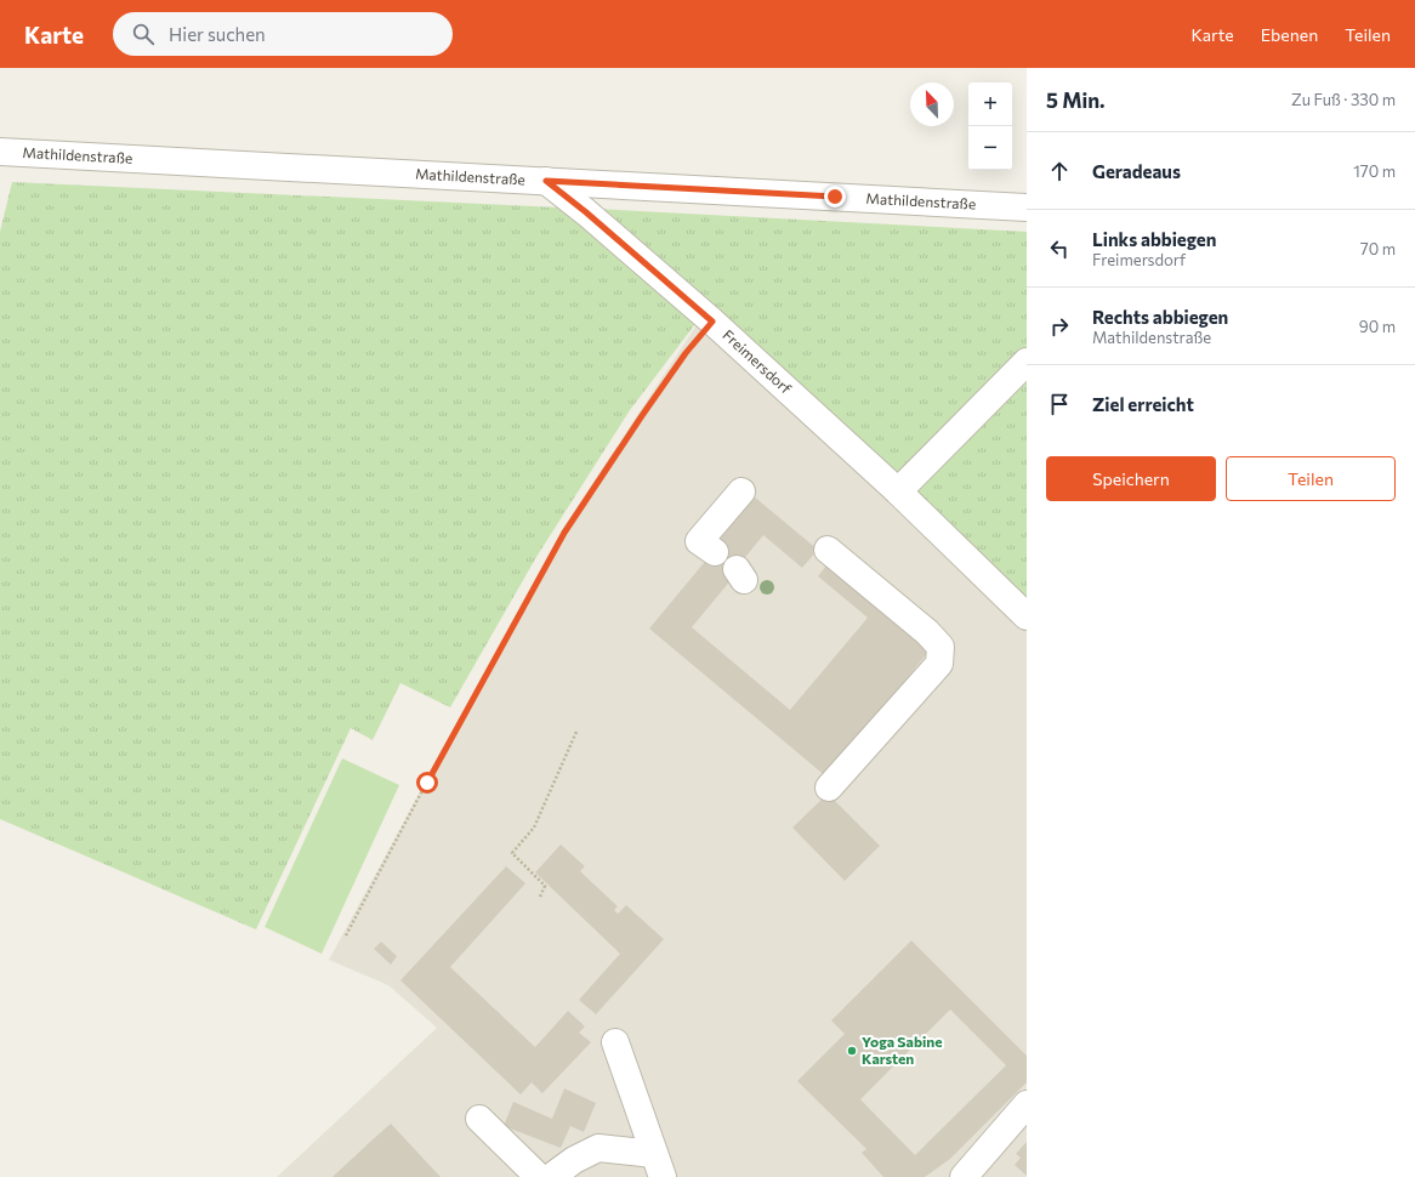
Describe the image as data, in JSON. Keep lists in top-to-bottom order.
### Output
{
  "streets": {
    "street": ["Mathildenstraße", "Freimersdorf"]
  },
  "crossings": [
    ["Mathildenstraße", "Freimersdorf"]
  ],
  "places": ["Yoga Sabine Karsten"],
  "north": "top left",
  "page": {
    "header": "Karte",
    "search": "Hier suchen",
    "nav": ["Karte", "Ebenen", "Teilen"],
    "heading": ["5 Min.", "Zu Fuß · 330 m"],
    "map_buttons": ["+", "−"],
    "list": [
      ["Geradeaus", "170 m"],
      ["Links abbiegen", "Freimersdorf", "70 m"],
      ["Rechts abbiegen", "Mathildenstraße", "90 m"],
      "Ziel erreicht"
    ],
    "buttons": ["Speichern", "Teilen"]
  }
}
